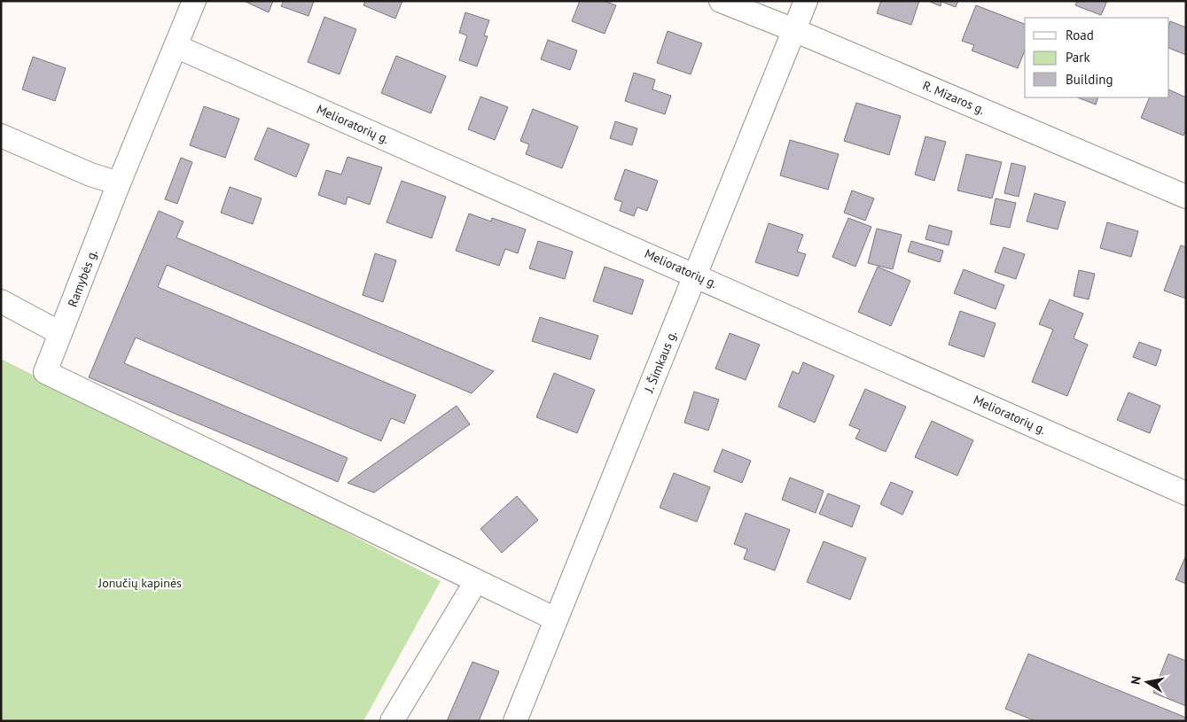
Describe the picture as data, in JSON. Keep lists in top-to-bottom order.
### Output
{
  "streets": {
    "street": [
      "R. Mizaros g.",
      "Melioratorių g.",
      "Ramybės g.",
      "J. Šimkaus g."
    ]
  },
  "crossings": [
    ["R. Mizaros g.", "J. Šimkaus g."],
    ["Melioratorių g.", "Ramybės g."],
    ["Melioratorių g.", "J. Šimkaus g."]
  ],
  "parks": ["Jonučių kapinės"],
  "legend": ["Road", "Park", "Building"],
  "north": "left"
}
